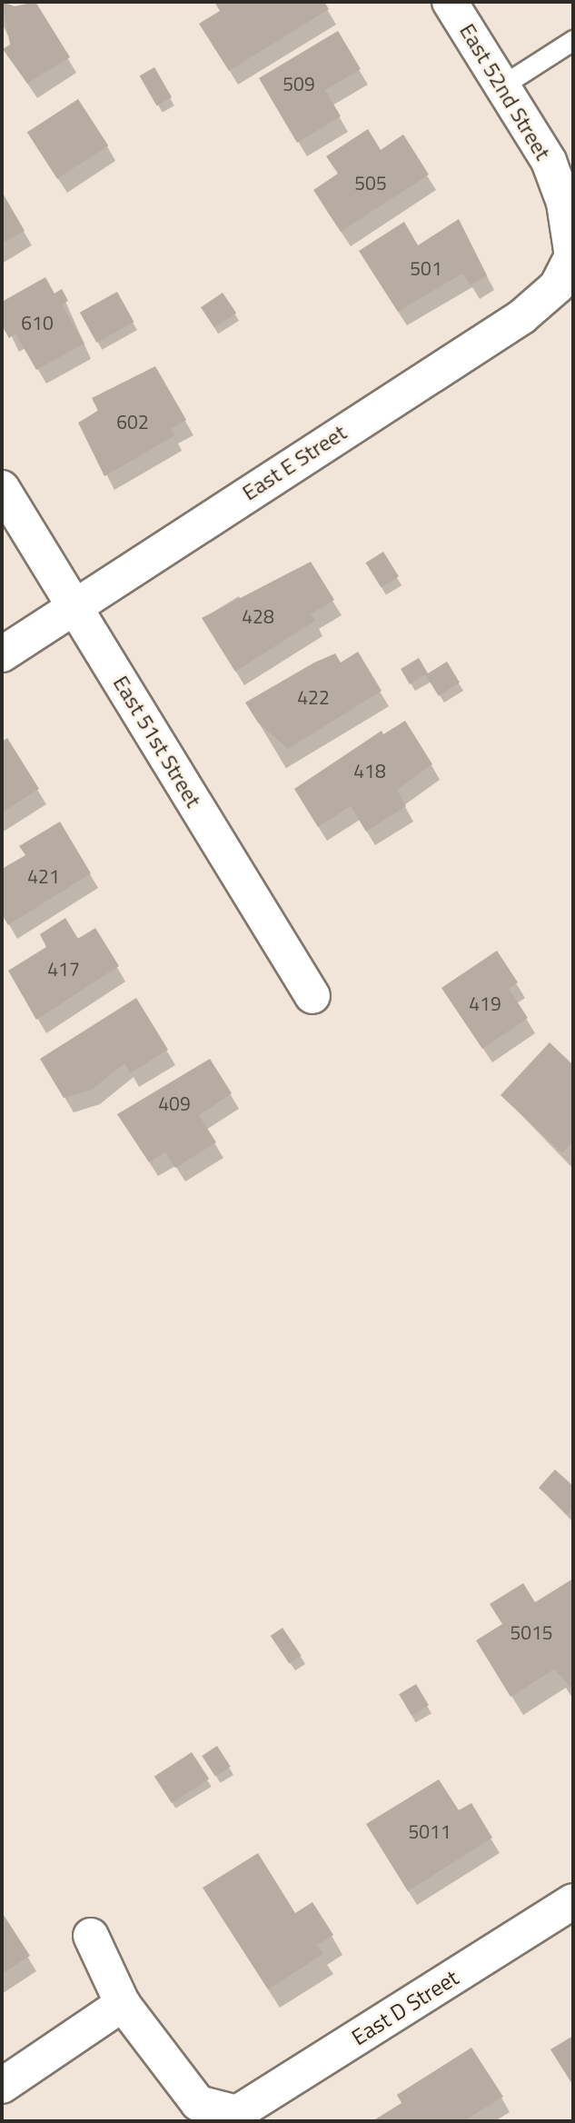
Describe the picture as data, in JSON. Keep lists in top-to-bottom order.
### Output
{
  "streets": {
    "street": [
      "East 52nd Street",
      "East E Street",
      "East 51st Street",
      "East D Street"
    ]
  },
  "crossings": [
    ["East 52nd Street", "East E Street"],
    ["East E Street", "East 51st Street"]
  ],
  "house_numbers": [
    "509",
    "505",
    "501",
    "610",
    "602",
    "428",
    "422",
    "418",
    "421",
    "417",
    "419",
    "409",
    "5015",
    "5011"
  ]
}
